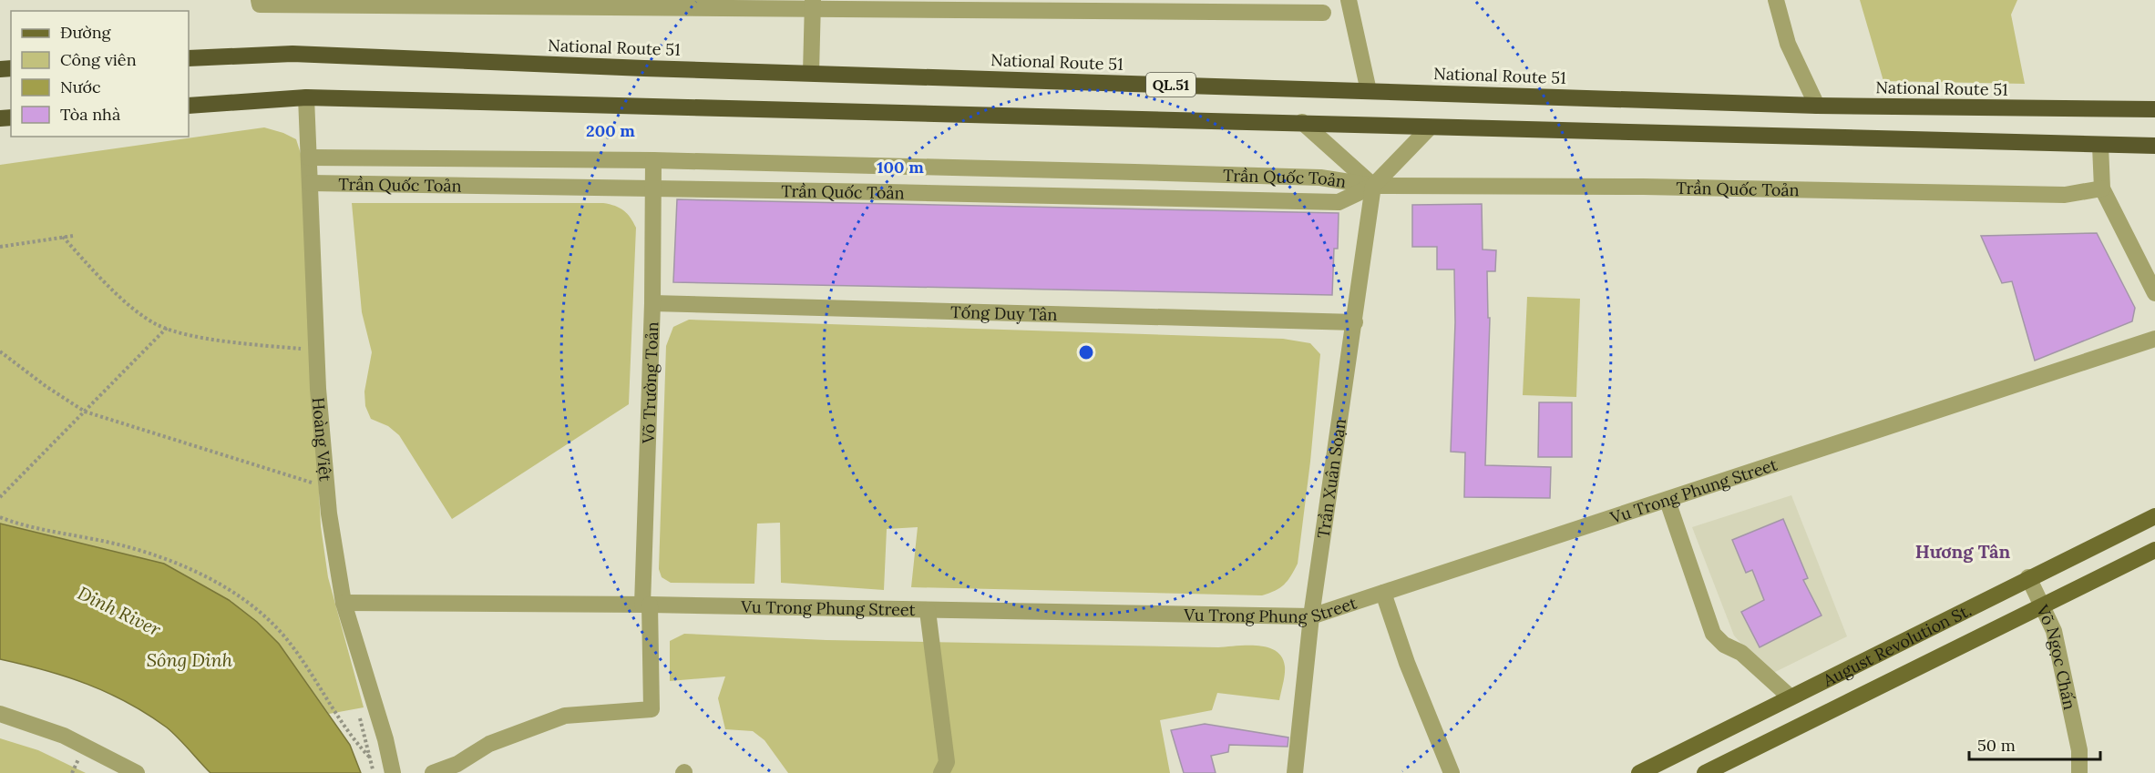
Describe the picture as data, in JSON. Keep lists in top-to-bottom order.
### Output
{
  "streets": {
    "highway": ["National Route 51", "QL.51"],
    "main road": ["August Revolution St."],
    "street": [
      "Trần Quốc Toản",
      "Tống Duy Tân",
      "Võ Trường Toản",
      "Hoàng Việt",
      "Trần Xuân Soạn",
      "Vu Trong Phung Street",
      "Võ Ngọc Chấn"
    ]
  },
  "crossings": [
    ["QL.51", "Hoàng Việt"],
    ["Trần Quốc Toản", "Võ Trường Toản"],
    ["Trần Quốc Toản", "Hoàng Việt"],
    ["Trần Quốc Toản", "Trần Xuân Soạn"],
    ["Tống Duy Tân", "Võ Trường Toản"],
    ["Tống Duy Tân", "Trần Xuân Soạn"],
    ["Võ Trường Toản", "Vu Trong Phung Street"],
    ["Hoàng Việt", "Vu Trong Phung Street"],
    ["Trần Xuân Soạn", "Vu Trong Phung Street"],
    ["August Revolution St.", "Võ Ngọc Chấn"]
  ],
  "districts": ["Hương Tân"],
  "water": ["Dinh River", "Sông Dinh"],
  "legend": [
    "Đường",
    "Công viên",
    "Nước",
    "Tòa nhà"
  ],
  "scale_bar": "50 m",
  "rings": ["200 m", "100 m"]
}
